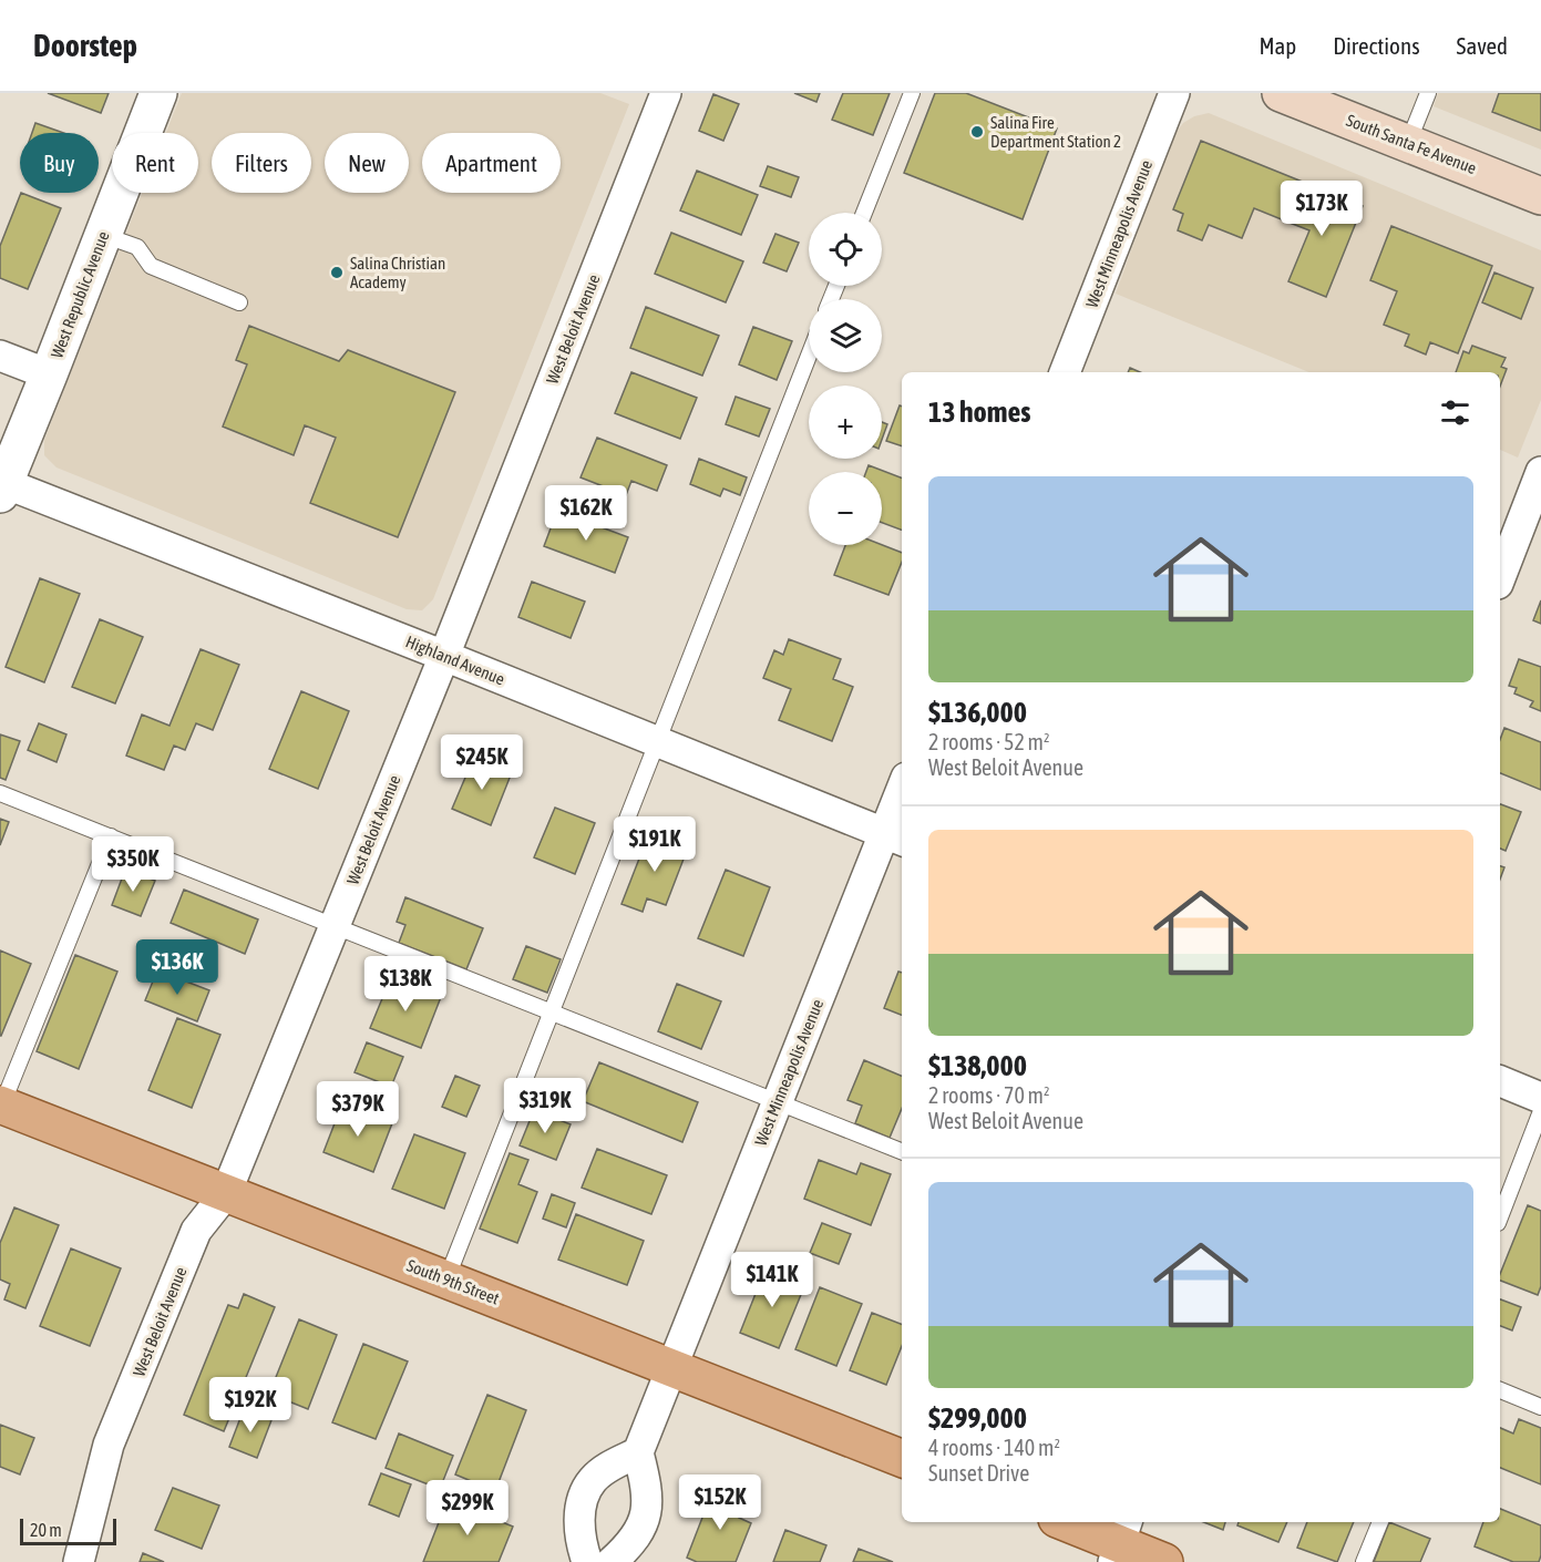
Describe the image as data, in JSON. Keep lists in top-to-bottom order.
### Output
{
  "streets": {
    "main road": ["South Santa Fe Avenue", "South 9th Street"],
    "street": [
      "West Minneapolis Avenue",
      "West Republic Avenue",
      "West Beloit Avenue",
      "Highland Avenue"
    ]
  },
  "crossings": [
    ["West Minneapolis Avenue", "Highland Avenue"],
    ["West Minneapolis Avenue", "South 9th Street"],
    ["West Republic Avenue", "Highland Avenue"],
    ["West Beloit Avenue", "Highland Avenue"],
    ["West Beloit Avenue", "South 9th Street"]
  ],
  "places": ["Salina Fire Department Station 2", "Salina Christian Academy"],
  "scale_bar": "20 m",
  "page": {
    "header": "Doorstep",
    "nav": ["Map", "Directions", "Saved"],
    "chip": [
      "Buy",
      "Rent",
      "Filters",
      "New",
      "Apartment"
    ],
    "price": [
      "$173K",
      "$162K",
      "$245K",
      "$191K",
      "$350K",
      "$136K",
      "$138K",
      "$319K",
      "$379K",
      "$141K",
      "$192K",
      "$152K",
      "$299K"
    ],
    "map_buttons": ["+", "−"],
    "heading": "13 homes",
    "list": [
      {
        "name": "$136,000",
        "note": "2 rooms · 52 m² · West Beloit Avenue"
      },
      {
        "name": "$138,000",
        "note": "2 rooms · 70 m² · West Beloit Avenue"
      },
      {
        "name": "$299,000",
        "note": "4 rooms · 140 m² · Sunset Drive"
      }
    ],
    "scale": "20 m"
  }
}
